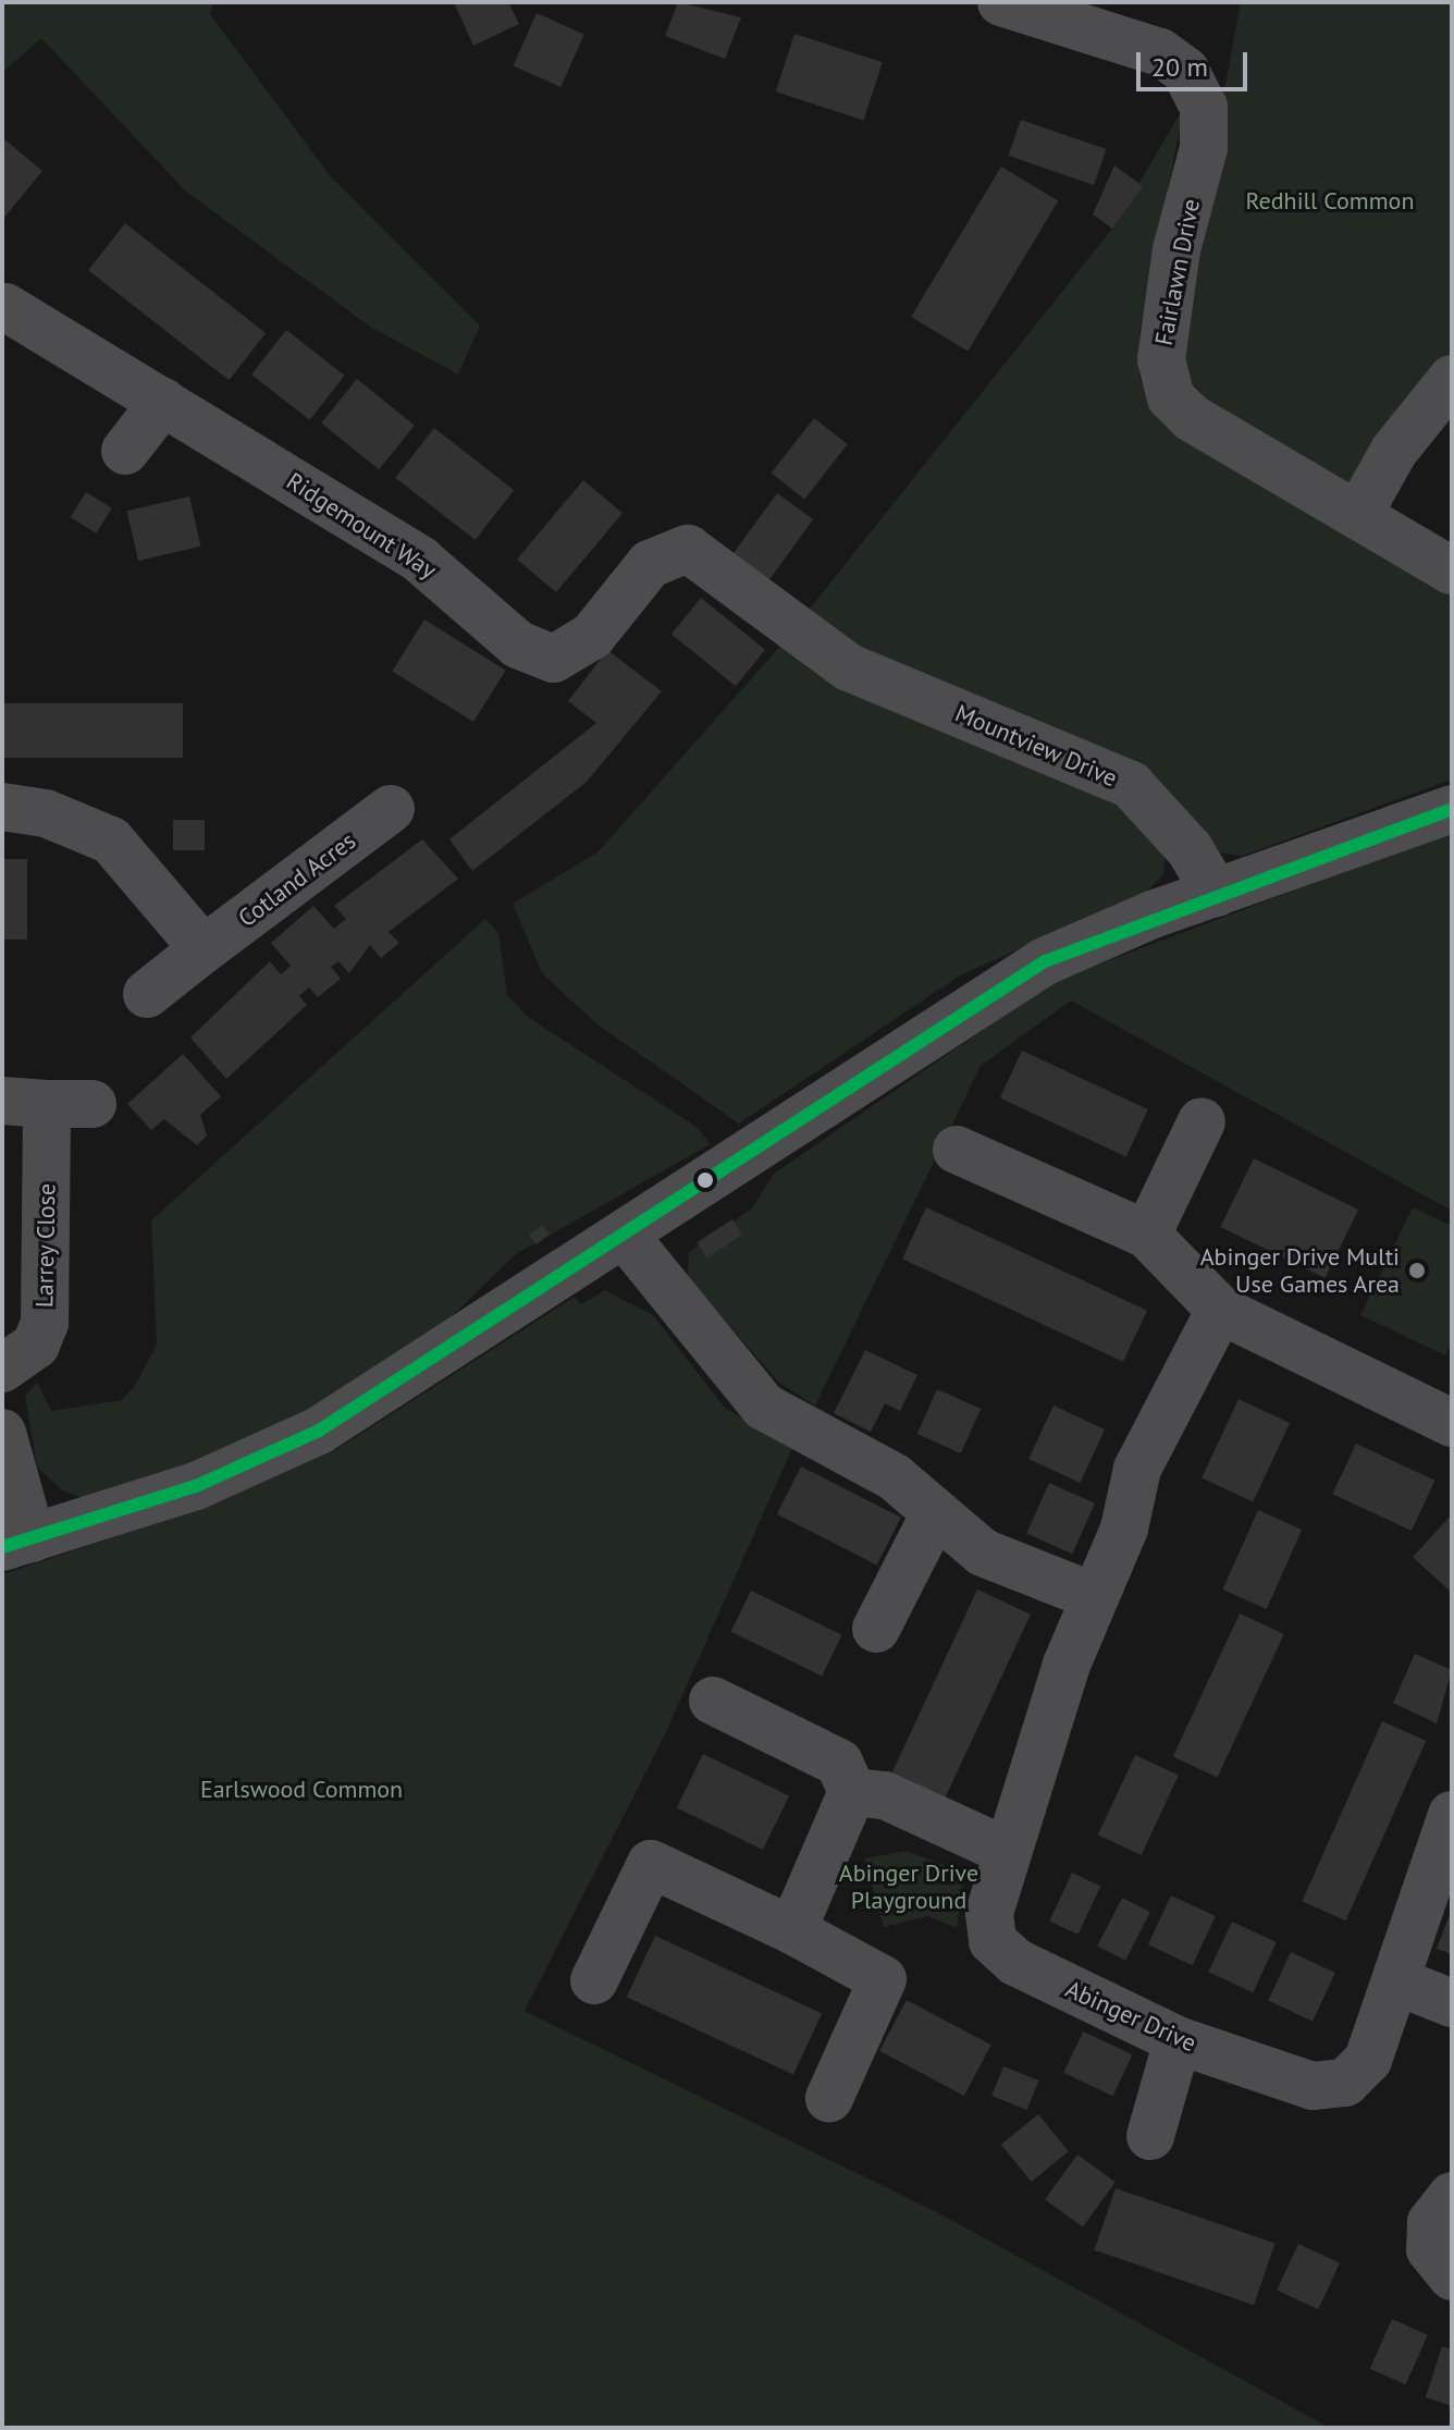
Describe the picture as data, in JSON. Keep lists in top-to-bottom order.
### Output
{
  "streets": {
    "street": [
      "Fairlawn Drive",
      "Ridgemount Way",
      "Mountview Drive",
      "Cotland Acres",
      "Larrey Close",
      "Abinger Drive"
    ]
  },
  "crossings": [
    ["Ridgemount Way", "Mountview Drive"]
  ],
  "parks": ["Redhill Common", "Earlswood Common", "Abinger Drive Playground"],
  "places": ["Abinger Drive Multi Use Games Area"],
  "scale_bar": "20 m"
}
